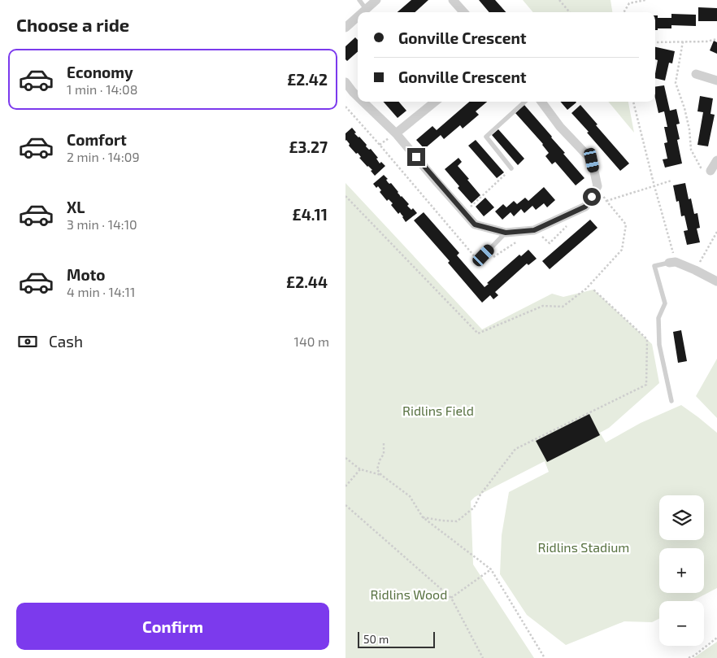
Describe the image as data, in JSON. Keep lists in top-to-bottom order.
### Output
{
  "parks": ["Ridlins Field", "Ridlins Stadium", "Ridlins Wood"],
  "scale_bar": "50 m",
  "page": {
    "heading": "Choose a ride",
    "banner": ["Gonville Crescent", "Gonville Crescent"],
    "list": [
      {
        "name": "Economy",
        "note": "1 min · 14:08",
        "value": "£2.42"
      },
      {
        "name": "Comfort",
        "note": "2 min · 14:09",
        "value": "£3.27"
      },
      {
        "name": "XL",
        "note": "3 min · 14:10",
        "value": "£4.11"
      },
      {
        "name": "Moto",
        "note": "4 min · 14:11",
        "value": "£2.44"
      }
    ],
    "pay": ["Cash", "140 m"],
    "map_buttons": ["+", "−"],
    "buttons": "Confirm",
    "scale": "50 m"
  }
}
